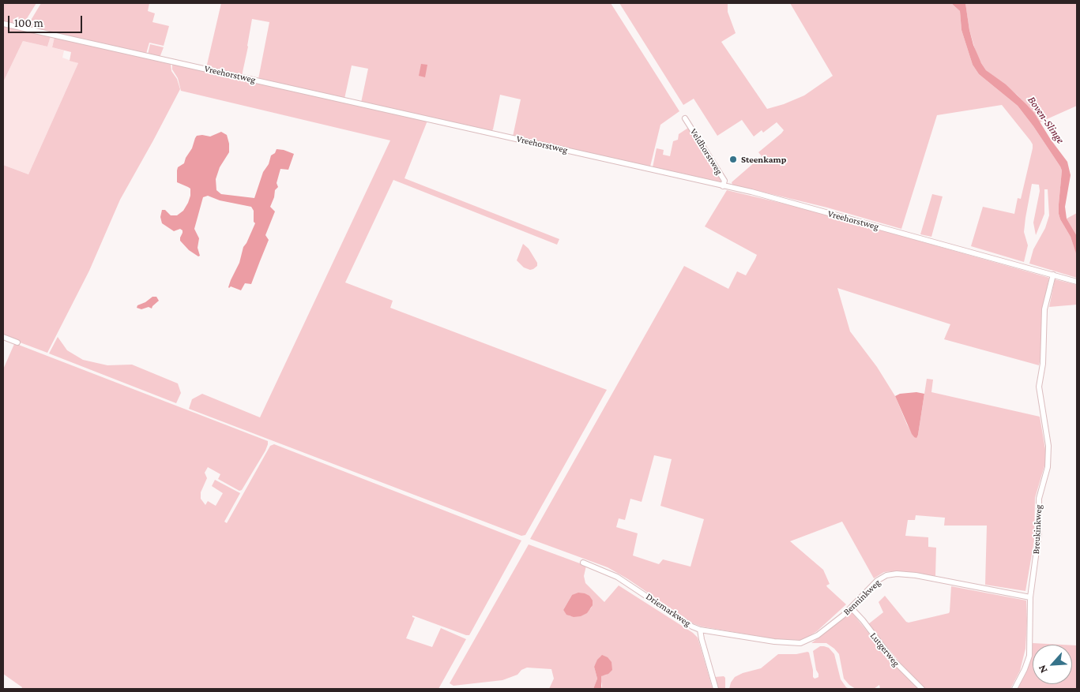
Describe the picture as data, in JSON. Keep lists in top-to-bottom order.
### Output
{
  "streets": {
    "street": [
      "Vreehorstweg",
      "Veldhorstweg",
      "Breukinkweg",
      "Benninkweg",
      "Driemarkweg",
      "Lutgerweg"
    ]
  },
  "crossings": [
    ["Vreehorstweg", "Veldhorstweg"],
    ["Vreehorstweg", "Breukinkweg"],
    ["Breukinkweg", "Benninkweg"],
    ["Benninkweg", "Driemarkweg"],
    ["Benninkweg", "Lutgerweg"]
  ],
  "water": ["Boven-Slinge"],
  "places": ["Steenkamp"],
  "scale_bar": "100 m",
  "north": "bottom left"
}
